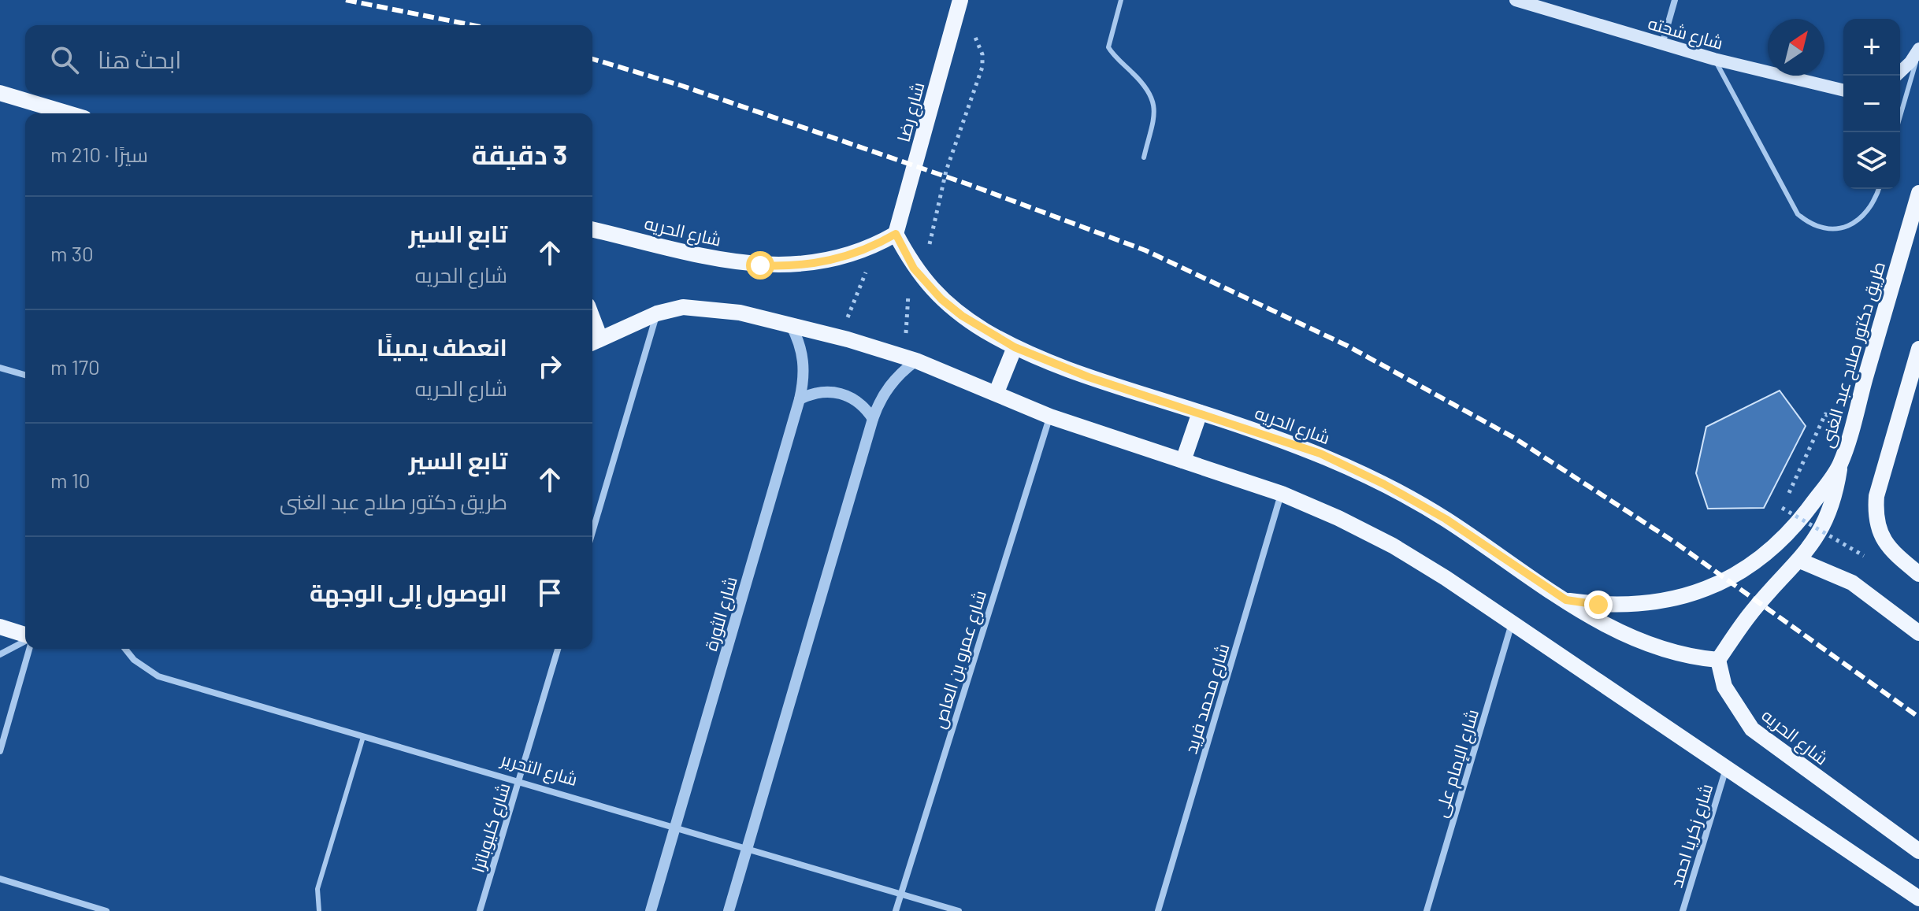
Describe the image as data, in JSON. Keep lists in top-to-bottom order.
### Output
{
  "streets": {
    "main road": [
      "شارع شحته",
      "شارع رضا",
      "شارع الحريه",
      "طريق دكتور صلاح عبد الغنى"
    ],
    "street": [
      "شارع الثورة",
      "شارع عمرو بن العاص",
      "شارع محمد فريد",
      "شارع الإمام على",
      "شارع التحرير",
      "شارع كليوباترا",
      "شارع زكريا احمد"
    ]
  },
  "crossings": [
    ["شارع رضا", "شارع الحريه"],
    ["شارع الحريه", "طريق دكتور صلاح عبد الغنى"],
    ["شارع الثورة", "شارع التحرير"],
    ["شارع عمرو بن العاص", "شارع التحرير"],
    ["شارع التحرير", "شارع كليوباترا"]
  ],
  "north": "top right",
  "page": {
    "map_buttons": ["+", "−"],
    "search": "ابحث هنا",
    "heading": ["3 دقيقة", "سيرًا · 210 m"],
    "list": [
      ["تابع السير", "شارع الحريه", "30 m"],
      ["انعطف يمينًا", "شارع الحريه", "170 m"],
      ["تابع السير", "طريق دكتور صلاح عبد الغنى", "10 m"],
      "الوصول إلى الوجهة"
    ]
  }
}
